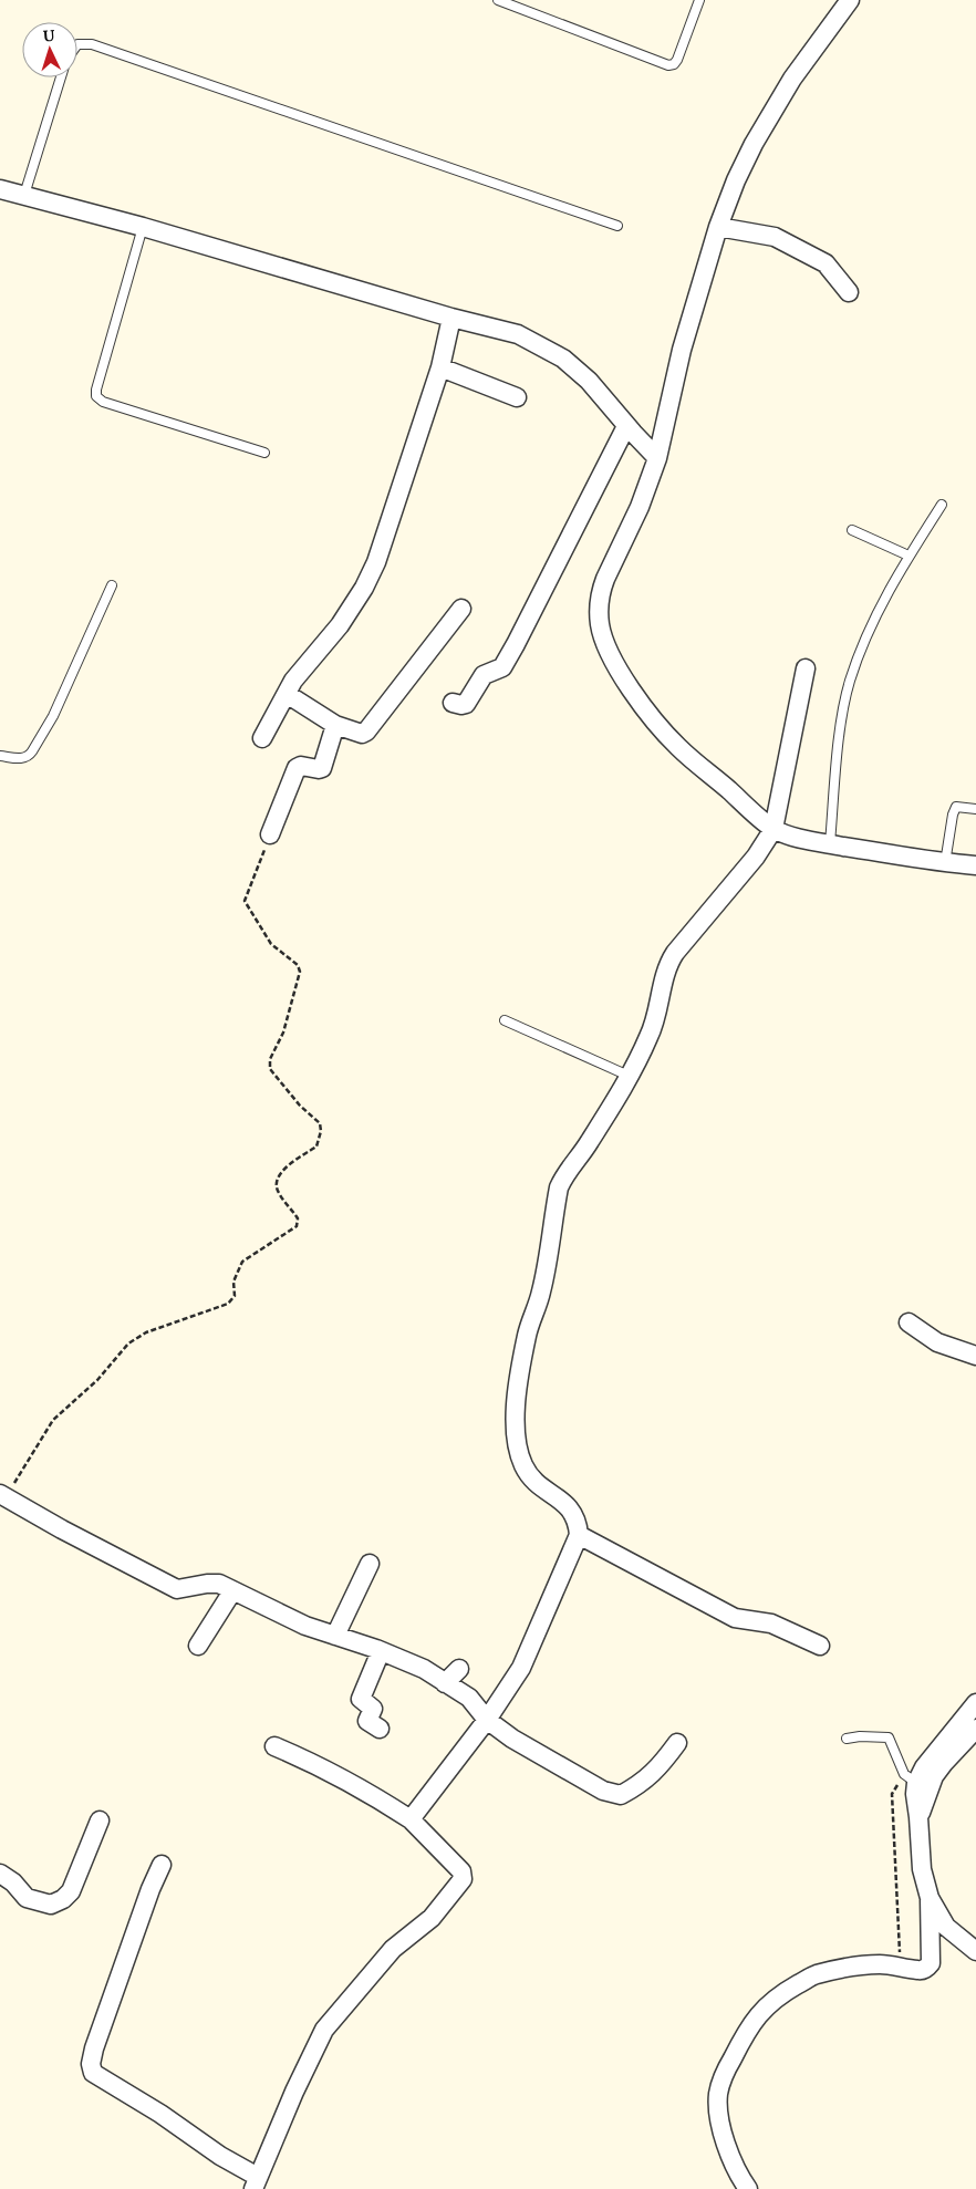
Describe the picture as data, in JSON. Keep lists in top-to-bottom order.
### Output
{
  "north": "top"
}
